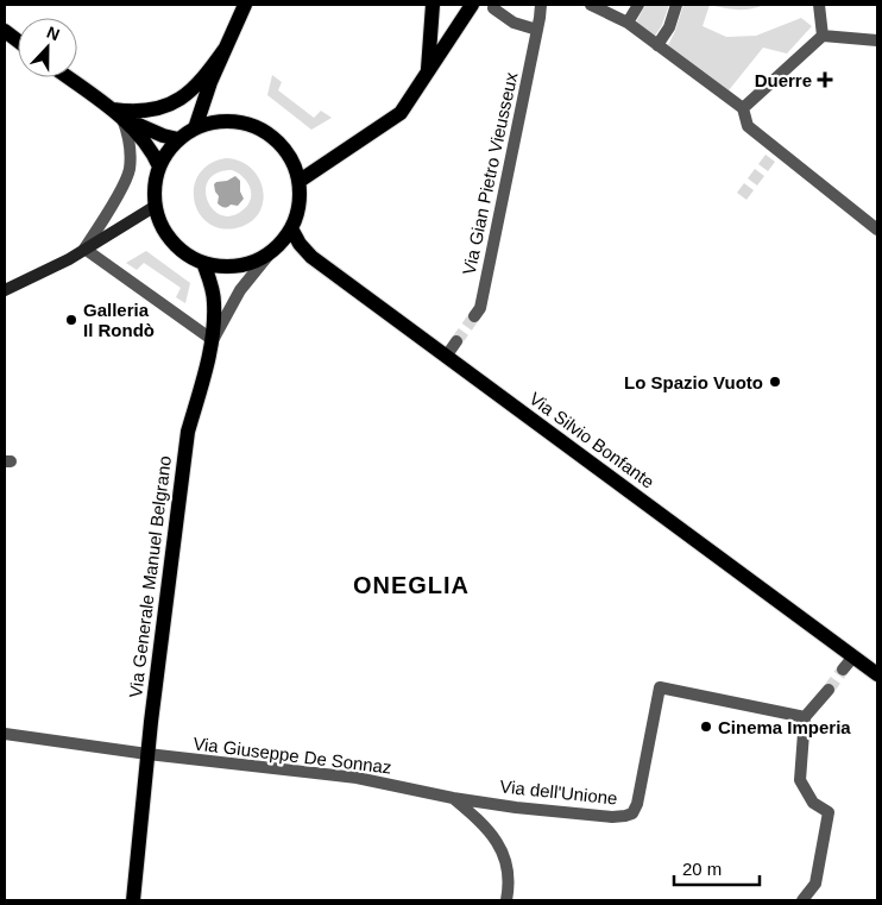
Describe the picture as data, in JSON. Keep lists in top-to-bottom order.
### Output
{
  "streets": {
    "main road": ["Via Silvio Bonfante", "Via Generale Manuel Belgrano"],
    "street": ["Via Gian Pietro Vieusseux", "Via Giuseppe De Sonnaz", "Via dell'Unione"]
  },
  "crossings": [
    ["Via Silvio Bonfante", "Via Generale Manuel Belgrano"],
    ["Via Generale Manuel Belgrano", "Via Giuseppe De Sonnaz"],
    ["Via Giuseppe De Sonnaz", "Via dell'Unione"]
  ],
  "districts": ["ONEGLIA"],
  "places": {
    "health": ["Duerre"],
    "other": ["Galleria Il Rondò", "Lo Spazio Vuoto", "Cinema Imperia"]
  },
  "scale_bar": "20 m",
  "north": "top"
}
